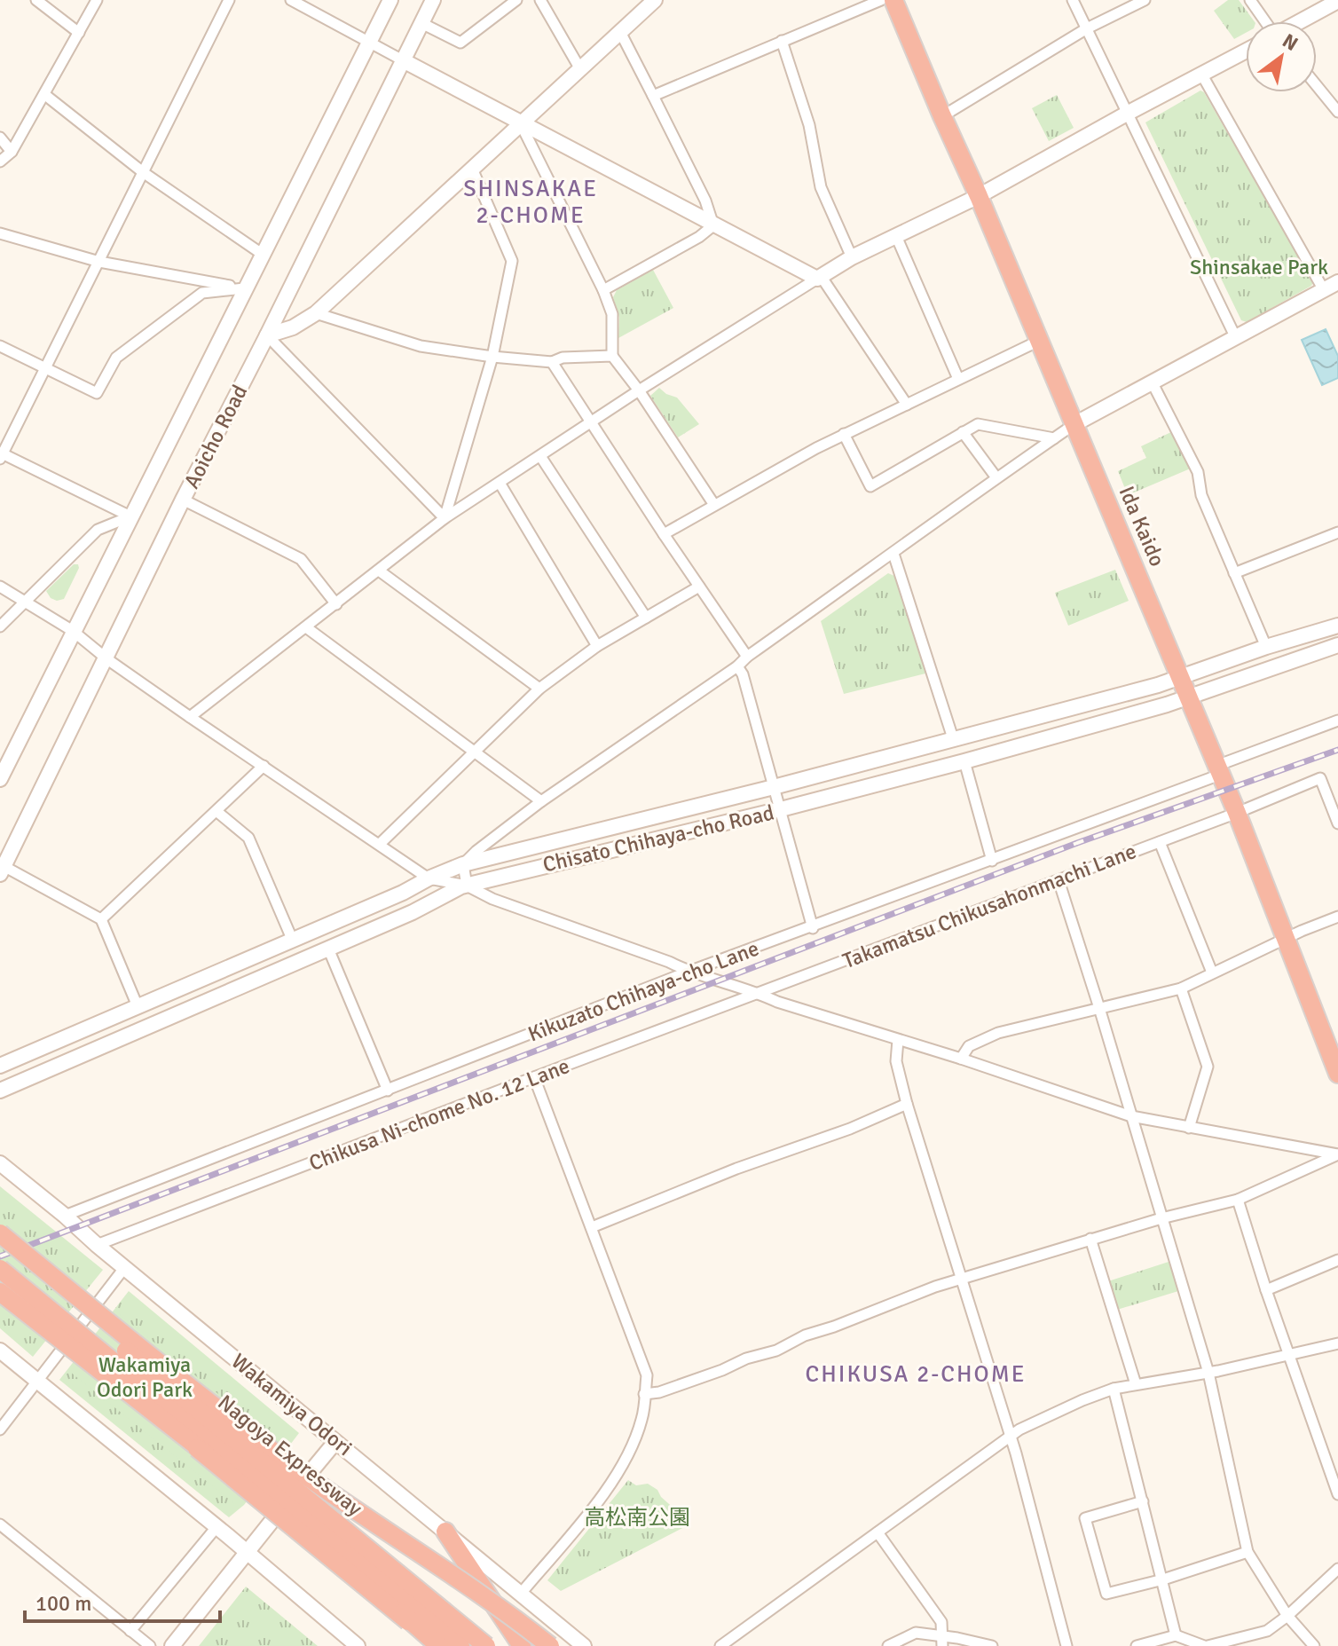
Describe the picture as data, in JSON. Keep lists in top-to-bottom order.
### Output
{
  "streets": {
    "highway": ["Ida Kaido", "Nagoya Expressway"],
    "street": [
      "Aoicho Road",
      "Chisato Chihaya-cho Road",
      "Takamatsu Chikusahonmachi Lane",
      "Kikuzato Chihaya-cho Lane",
      "Chikusa Ni-chome No. 12 Lane",
      "Wakamiya Odori"
    ]
  },
  "crossings": [
    ["Ida Kaido", "Chisato Chihaya-cho Road"],
    ["Ida Kaido", "Takamatsu Chikusahonmachi Lane"],
    ["Ida Kaido", "Kikuzato Chihaya-cho Lane"],
    ["Takamatsu Chikusahonmachi Lane", "Chikusa Ni-chome No. 12 Lane"],
    ["Kikuzato Chihaya-cho Lane", "Wakamiya Odori"],
    ["Chikusa Ni-chome No. 12 Lane", "Wakamiya Odori"]
  ],
  "districts": ["SHINSAKAE 2-CHOME", "CHIKUSA 2-CHOME"],
  "parks": ["Shinsakae Park", "Wakamiya Odori Park", "高松南公園"],
  "scale_bar": "100 m",
  "north": "top right"
}
